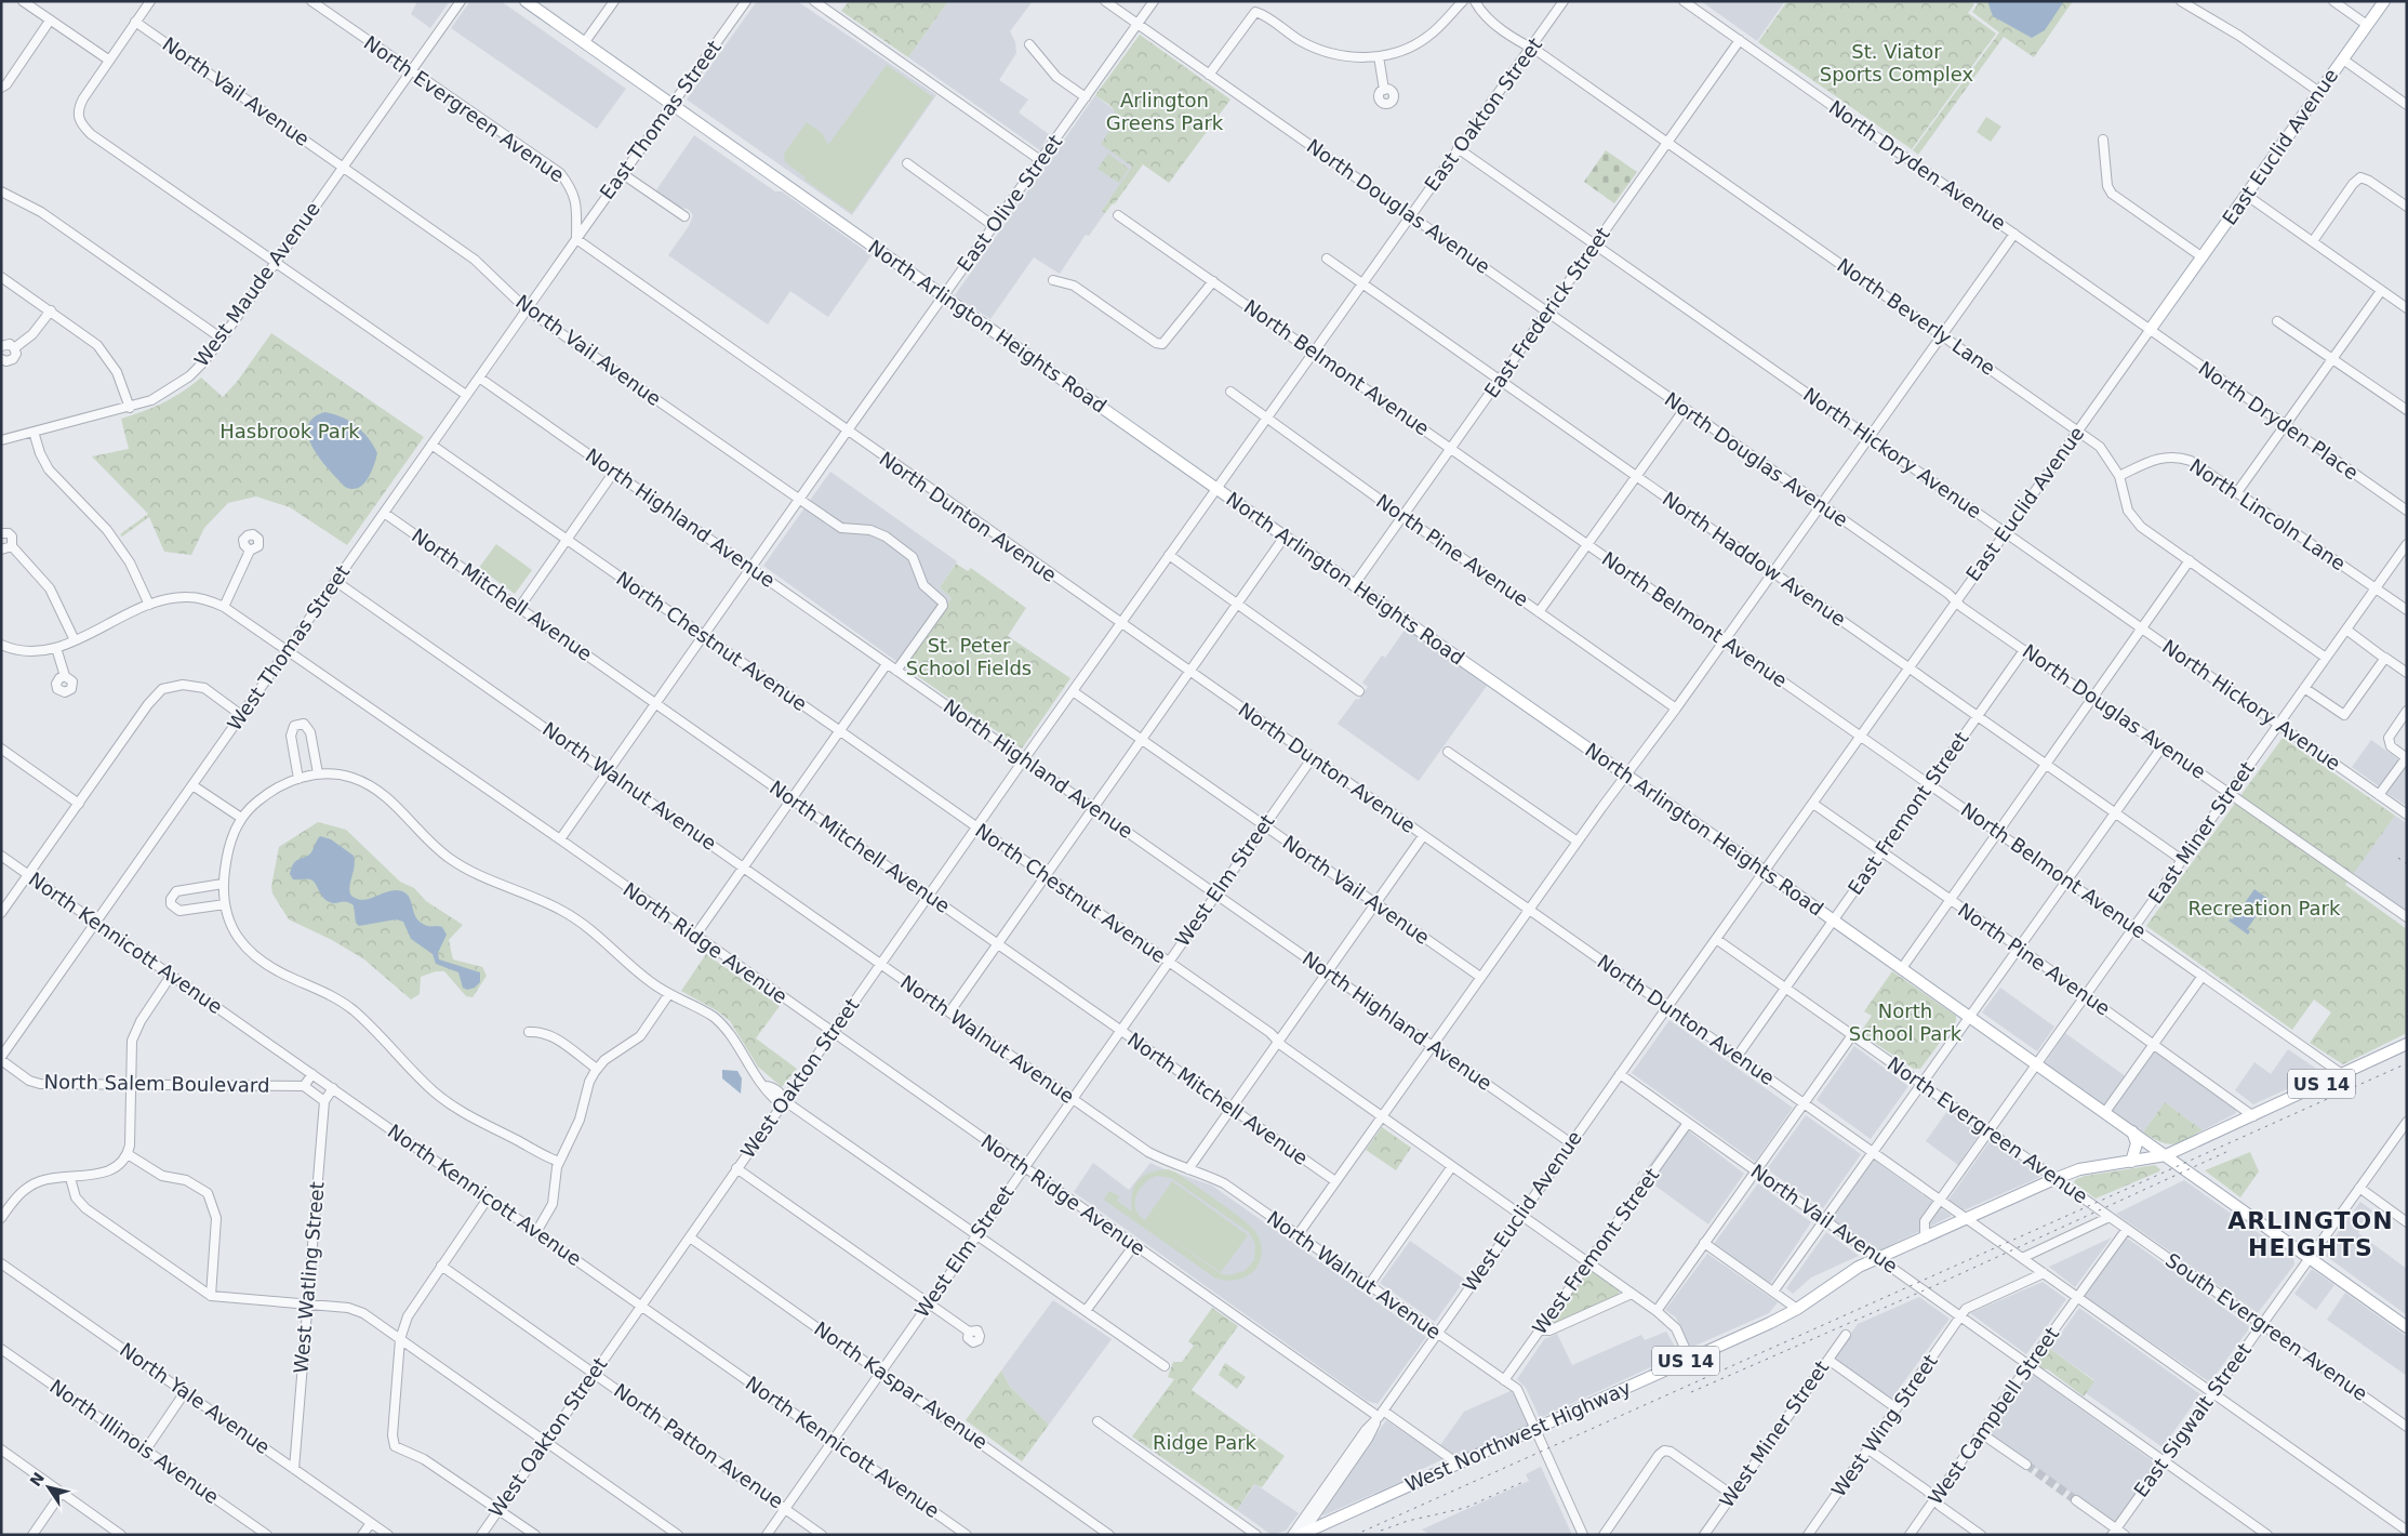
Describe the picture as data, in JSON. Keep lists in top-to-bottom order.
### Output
{
  "streets": {
    "main road": [
      "East Euclid Avenue",
      "North Arlington Heights Road",
      "US 14",
      "West Northwest Highway"
    ],
    "street": [
      "North Vail Avenue",
      "North Evergreen Avenue",
      "East Oakton Street",
      "East Thomas Street",
      "North Dryden Avenue",
      "East Olive Street",
      "North Douglas Avenue",
      "West Maude Avenue",
      "East Frederick Street",
      "North Beverly Lane",
      "North Belmont Avenue",
      "North Dryden Place",
      "North Hickory Avenue",
      "North Lincoln Lane",
      "North Dunton Avenue",
      "North Highland Avenue",
      "North Pine Avenue",
      "North Haddow Avenue",
      "North Mitchell Avenue",
      "North Chestnut Avenue",
      "West Thomas Street",
      "North Walnut Avenue",
      "East Fremont Street",
      "East Miner Street",
      "West Elm Street",
      "North Kennicott Avenue",
      "North Ridge Avenue",
      "West Oakton Street",
      "North Salem Boulevard",
      "West Euclid Avenue",
      "West Fremont Street",
      "West Watling Street",
      "South Evergreen Avenue",
      "North Kaspar Avenue",
      "North Yale Avenue",
      "West Campbell Street",
      "East Sigwalt Street",
      "West Wing Street",
      "West Miner Street",
      "North Illinois Avenue",
      "North Patton Avenue"
    ]
  },
  "crossings": [
    ["North Vail Avenue", "East Olive Street"],
    ["North Vail Avenue", "West Maude Avenue"],
    ["North Vail Avenue", "North Highland Avenue"],
    ["North Vail Avenue", "West Thomas Street"],
    ["North Vail Avenue", "West Elm Street"],
    ["North Vail Avenue", "West Oakton Street"],
    ["North Vail Avenue", "West Euclid Avenue"],
    ["North Vail Avenue", "West Fremont Street"],
    ["North Vail Avenue", "West Campbell Street"],
    ["North Vail Avenue", "East Sigwalt Street"],
    ["North Vail Avenue", "West Wing Street"],
    ["North Vail Avenue", "West Northwest Highway"],
    ["North Evergreen Avenue", "East Thomas Street"],
    ["North Evergreen Avenue", "East Euclid Avenue"],
    ["North Evergreen Avenue", "West Maude Avenue"],
    ["North Evergreen Avenue", "North Dunton Avenue"],
    ["North Evergreen Avenue", "West Thomas Street"],
    ["North Evergreen Avenue", "East Fremont Street"],
    ["North Evergreen Avenue", "East Miner Street"],
    ["North Evergreen Avenue", "US 14"],
    ["North Evergreen Avenue", "South Evergreen Avenue"],
    ["North Evergreen Avenue", "West Campbell Street"],
    ["East Oakton Street", "North Douglas Avenue"],
    ["East Oakton Street", "North Beverly Lane"],
    ["East Oakton Street", "North Arlington Heights Road"],
    ["East Oakton Street", "North Belmont Avenue"],
    ["East Oakton Street", "North Hickory Avenue"],
    ["East Oakton Street", "North Dunton Avenue"],
    ["East Oakton Street", "North Pine Avenue"],
    ["East Oakton Street", "North Haddow Avenue"],
    ["East Oakton Street", "West Oakton Street"],
    ["East Thomas Street", "North Arlington Heights Road"],
    ["East Thomas Street", "North Dunton Avenue"],
    ["East Thomas Street", "West Thomas Street"],
    ["East Euclid Avenue", "North Dryden Avenue"],
    ["East Euclid Avenue", "North Douglas Avenue"],
    ["East Euclid Avenue", "North Beverly Lane"],
    ["East Euclid Avenue", "North Arlington Heights Road"],
    ["East Euclid Avenue", "North Belmont Avenue"],
    ["East Euclid Avenue", "North Dryden Place"],
    ["East Euclid Avenue", "North Hickory Avenue"],
    ["East Euclid Avenue", "North Dunton Avenue"],
    ["East Euclid Avenue", "North Pine Avenue"],
    ["East Euclid Avenue", "North Haddow Avenue"],
    ["East Euclid Avenue", "West Euclid Avenue"],
    ["North Dryden Avenue", "East Frederick Street"],
    ["North Dryden Avenue", "North Dryden Place"],
    ["East Olive Street", "North Douglas Avenue"],
    ["East Olive Street", "North Arlington Heights Road"],
    ["East Olive Street", "North Dunton Avenue"],
    ["East Olive Street", "North Highland Avenue"],
    ["East Olive Street", "North Mitchell Avenue"],
    ["East Olive Street", "North Chestnut Avenue"],
    ["East Olive Street", "North Walnut Avenue"],
    ["East Olive Street", "North Ridge Avenue"],
    ["North Douglas Avenue", "East Frederick Street"],
    ["North Douglas Avenue", "East Fremont Street"],
    ["North Douglas Avenue", "East Miner Street"],
    ["East Frederick Street", "North Beverly Lane"],
    ["East Frederick Street", "North Arlington Heights Road"],
    ["East Frederick Street", "North Belmont Avenue"],
    ["East Frederick Street", "North Hickory Avenue"],
    ["East Frederick Street", "North Pine Avenue"],
    ["East Frederick Street", "North Haddow Avenue"],
    ["North Beverly Lane", "North Lincoln Lane"],
    ["North Beverly Lane", "East Miner Street"],
    ["North Arlington Heights Road", "East Fremont Street"],
    ["North Arlington Heights Road", "East Miner Street"],
    ["North Arlington Heights Road", "US 14"],
    ["North Arlington Heights Road", "East Sigwalt Street"],
    ["North Belmont Avenue", "East Fremont Street"],
    ["North Belmont Avenue", "East Miner Street"],
    ["North Belmont Avenue", "US 14"],
    ["North Hickory Avenue", "East Miner Street"],
    ["North Lincoln Lane", "East Miner Street"],
    ["North Dunton Avenue", "West Thomas Street"],
    ["North Dunton Avenue", "East Fremont Street"],
    ["North Dunton Avenue", "East Miner Street"],
    ["North Dunton Avenue", "West Elm Street"],
    ["North Dunton Avenue", "West Oakton Street"],
    ["North Dunton Avenue", "US 14"],
    ["North Dunton Avenue", "West Euclid Avenue"],
    ["North Dunton Avenue", "West Campbell Street"],
    ["North Dunton Avenue", "East Sigwalt Street"],
    ["North Dunton Avenue", "West Northwest Highway"],
    ["North Highland Avenue", "West Thomas Street"],
    ["North Highland Avenue", "West Elm Street"],
    ["North Highland Avenue", "West Oakton Street"],
    ["North Highland Avenue", "West Euclid Avenue"],
    ["North Pine Avenue", "East Fremont Street"],
    ["North Pine Avenue", "East Miner Street"],
    ["North Pine Avenue", "US 14"],
    ["North Haddow Avenue", "East Fremont Street"],
    ["North Haddow Avenue", "East Miner Street"],
    ["North Mitchell Avenue", "West Thomas Street"],
    ["North Mitchell Avenue", "West Elm Street"],
    ["North Mitchell Avenue", "West Oakton Street"],
    ["North Chestnut Avenue", "West Thomas Street"],
    ["North Chestnut Avenue", "West Elm Street"],
    ["North Chestnut Avenue", "West Oakton Street"],
    ["North Chestnut Avenue", "West Euclid Avenue"],
    ["North Chestnut Avenue", "West Fremont Street"],
    ["North Chestnut Avenue", "West Northwest Highway"],
    ["West Thomas Street", "North Walnut Avenue"],
    ["West Thomas Street", "North Kennicott Avenue"],
    ["West Thomas Street", "North Ridge Avenue"],
    ["West Thomas Street", "North Salem Boulevard"],
    ["North Walnut Avenue", "West Elm Street"],
    ["North Walnut Avenue", "West Oakton Street"],
    ["North Walnut Avenue", "West Euclid Avenue"],
    ["North Walnut Avenue", "West Fremont Street"],
    ["North Walnut Avenue", "West Northwest Highway"],
    ["West Elm Street", "North Kennicott Avenue"],
    ["West Elm Street", "North Ridge Avenue"],
    ["West Elm Street", "North Kaspar Avenue"],
    ["West Elm Street", "North Patton Avenue"],
    ["North Kennicott Avenue", "West Oakton Street"],
    ["North Kennicott Avenue", "West Watling Street"],
    ["North Ridge Avenue", "West Oakton Street"],
    ["North Ridge Avenue", "West Euclid Avenue"],
    ["North Ridge Avenue", "West Northwest Highway"],
    ["West Oakton Street", "North Kaspar Avenue"],
    ["West Oakton Street", "North Patton Avenue"],
    ["US 14", "West Northwest Highway"],
    ["West Euclid Avenue", "West Northwest Highway"],
    ["West Watling Street", "North Yale Avenue"],
    ["South Evergreen Avenue", "West Campbell Street"],
    ["South Evergreen Avenue", "East Sigwalt Street"]
  ],
  "districts": ["ARLINGTON HEIGHTS"],
  "parks": [
    "St. Viator Sports Complex",
    "Arlington Greens Park",
    "Hasbrook Park",
    "St. Peter School Fields",
    "Recreation Park",
    "North School Park",
    "Ridge Park"
  ],
  "north": "top left"
}
